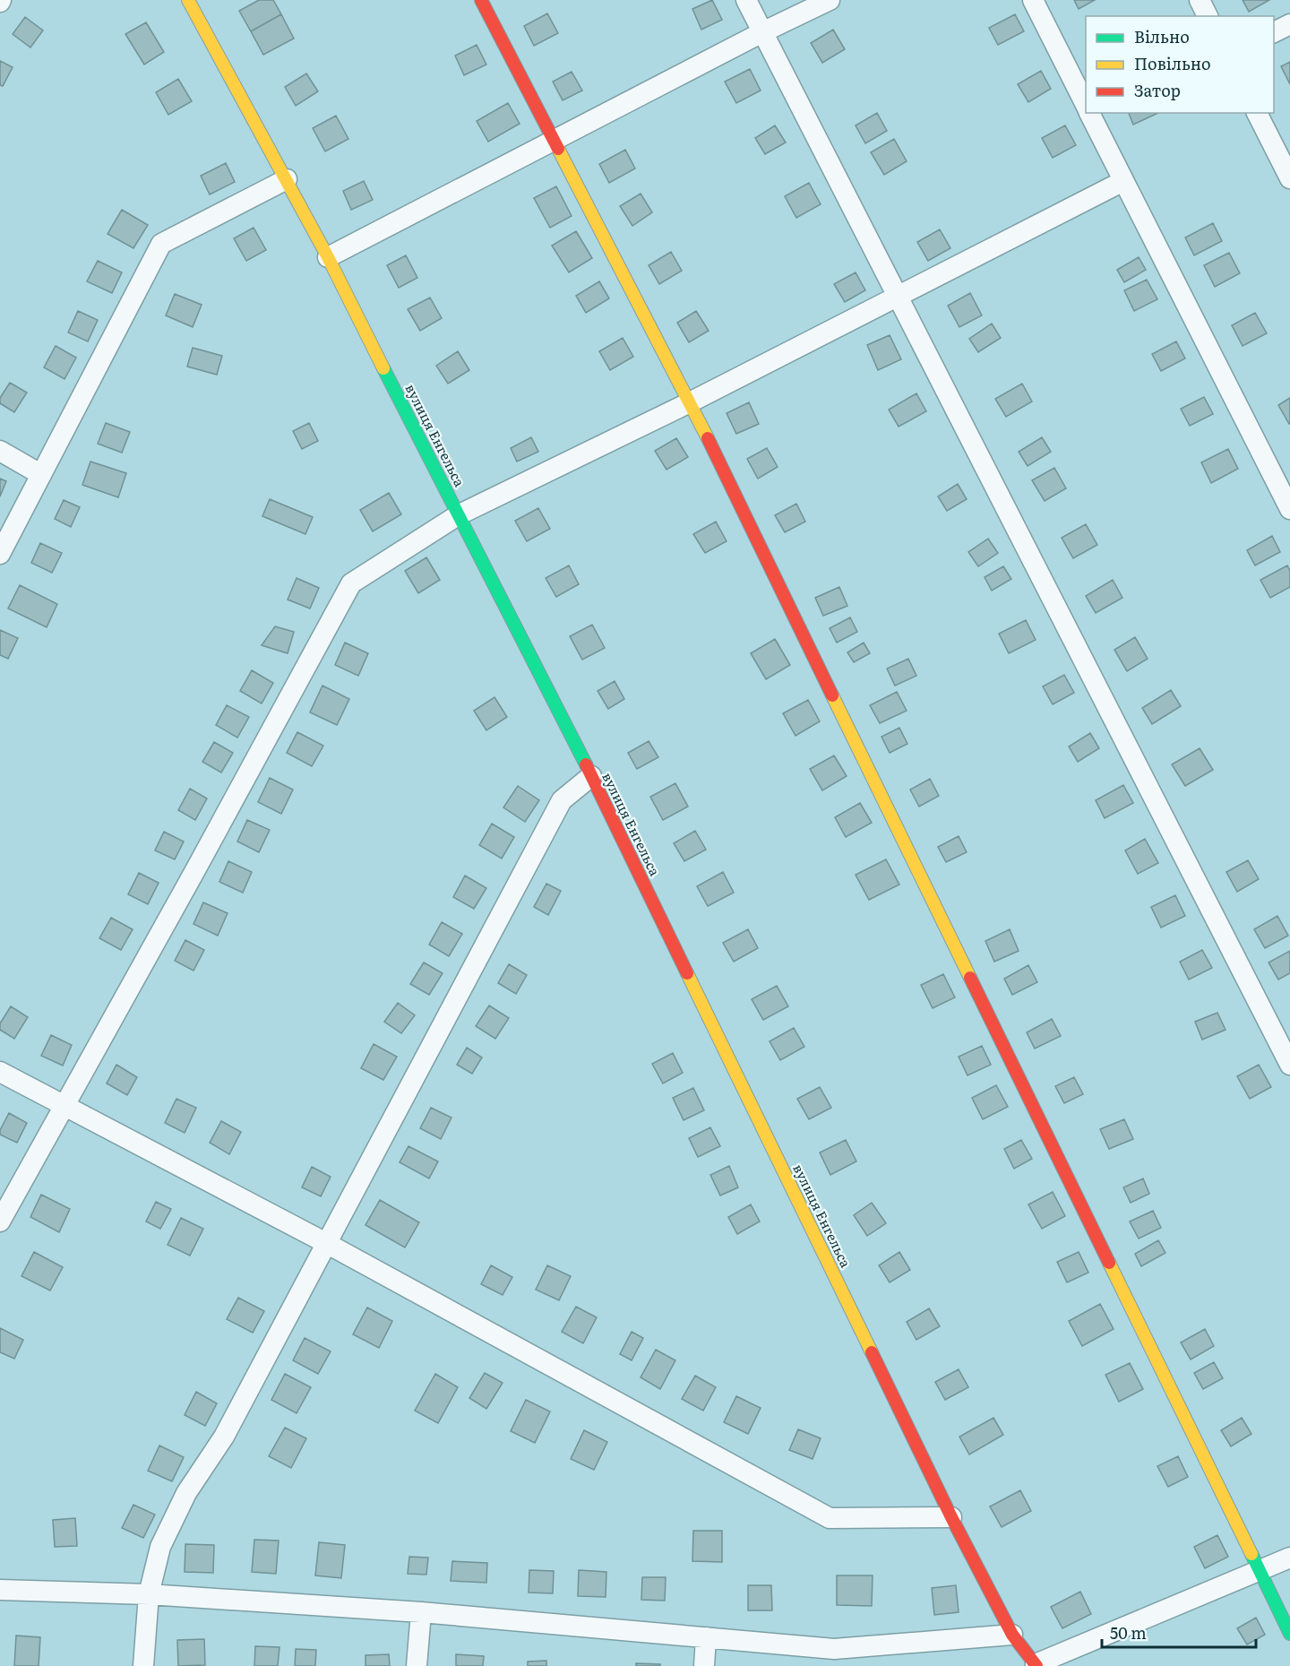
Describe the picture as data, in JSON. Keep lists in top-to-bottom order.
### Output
{
  "streets": {
    "street": ["вулиця Енгельса"]
  },
  "legend": ["Вільно", "Повільно", "Затор"],
  "scale_bar": "50 m"
}
